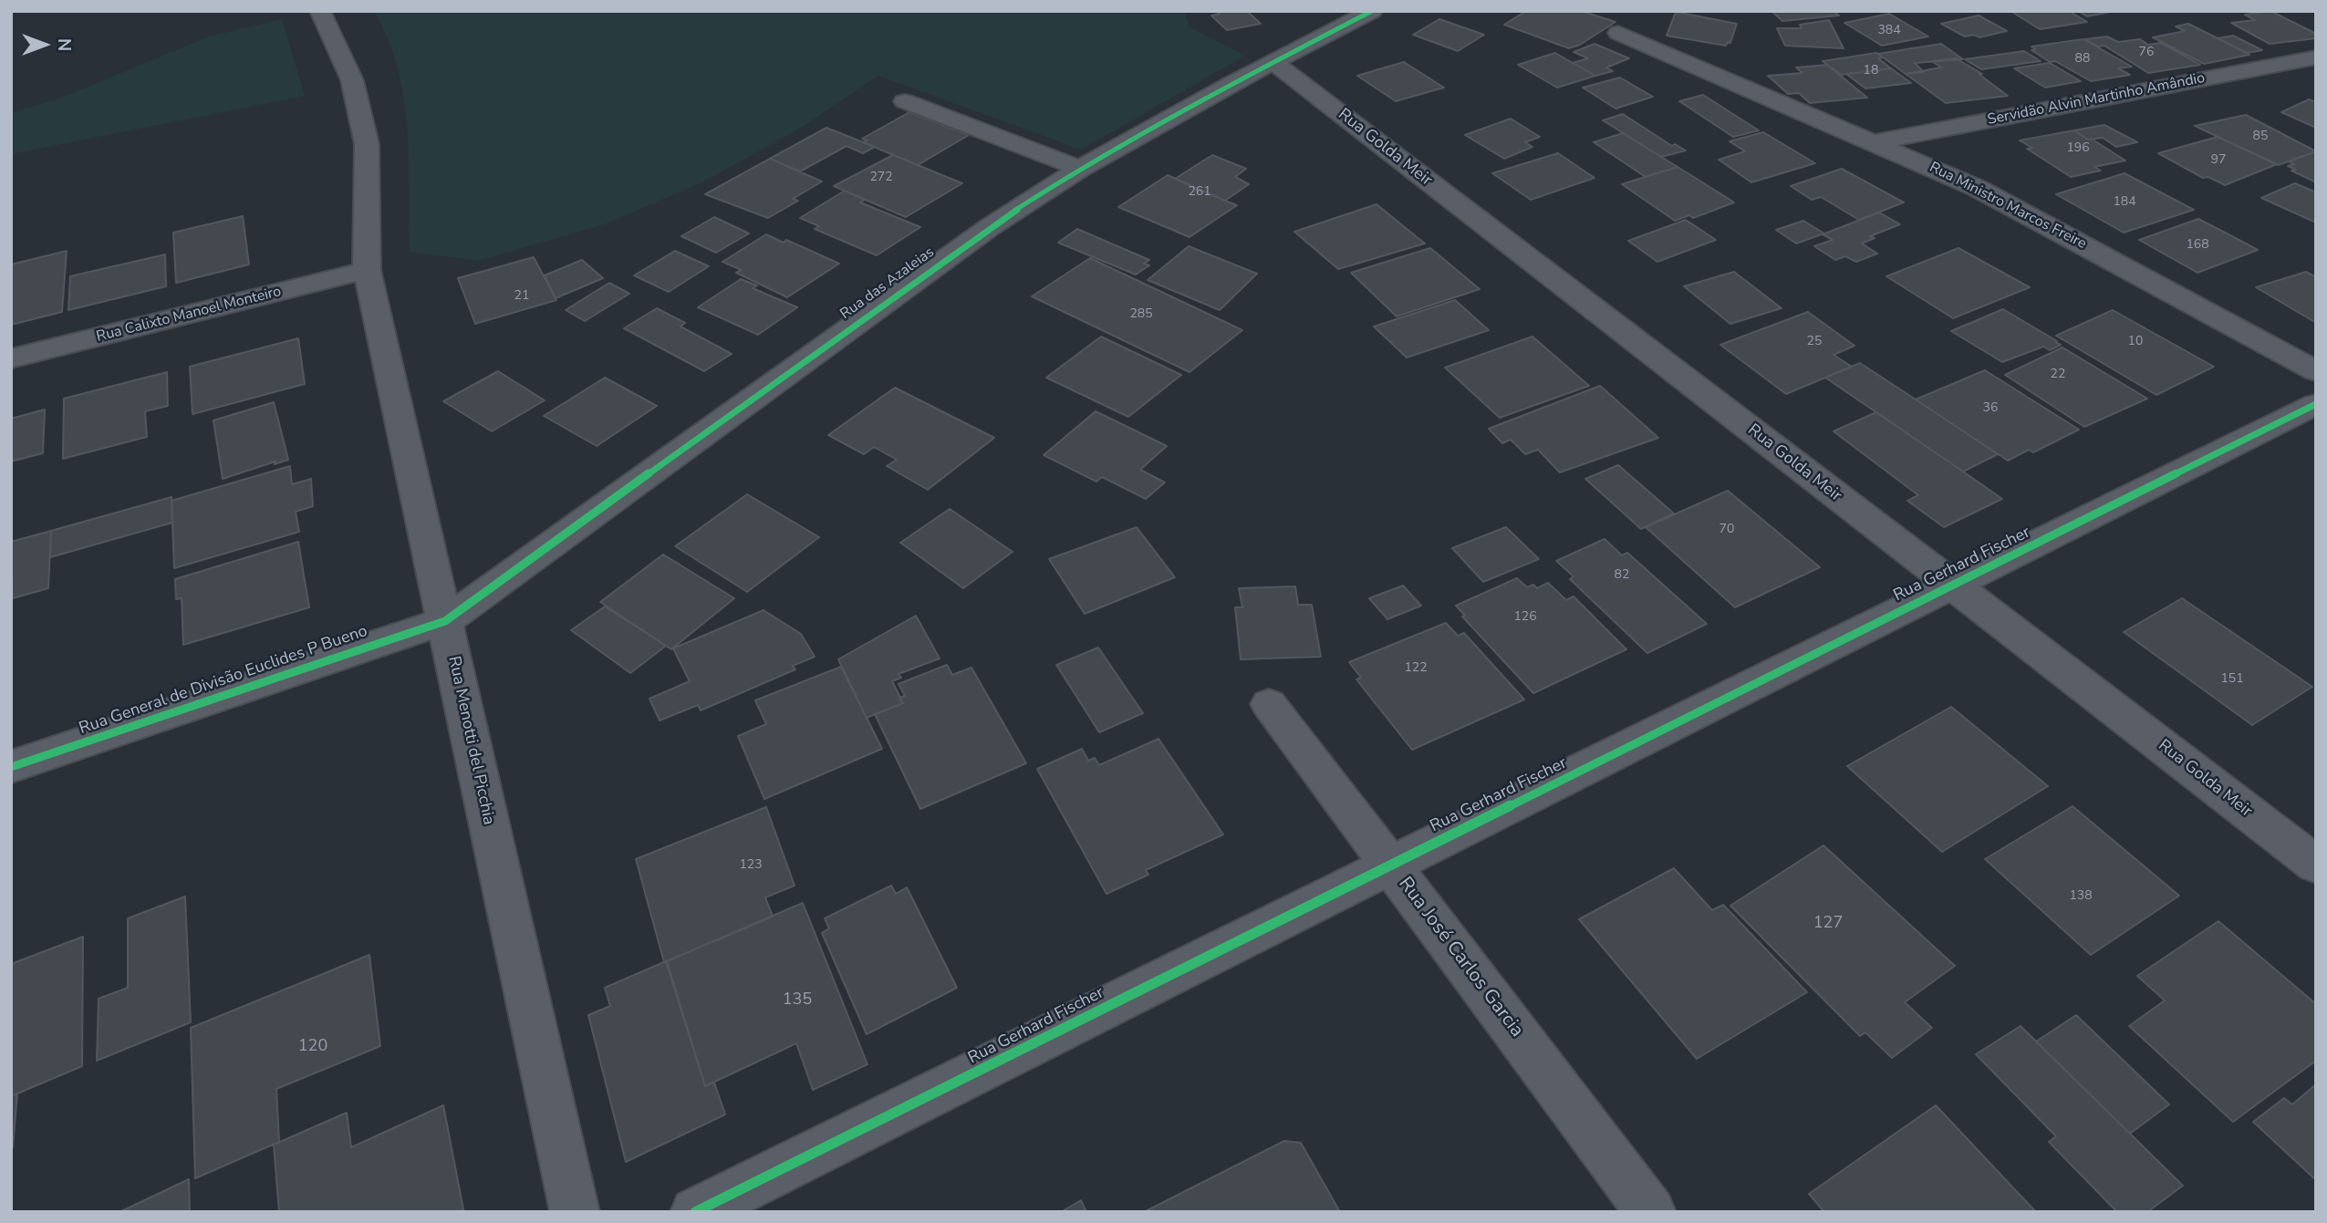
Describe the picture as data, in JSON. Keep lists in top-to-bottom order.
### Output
{
  "streets": {
    "street": [
      "Servidão Alvin Martinho Amândio",
      "Rua Golda Meir",
      "Rua Ministro Marcos Freire",
      "Rua das Azaleias",
      "Rua Calixto Manoel Monteiro",
      "Rua Gerhard Fischer",
      "Rua General de Divisão Euclides P Bueno",
      "Rua Menotti del Picchia",
      "Rua José Carlos Garcia"
    ]
  },
  "crossings": [
    ["Servidão Alvin Martinho Amândio", "Rua Ministro Marcos Freire"],
    ["Rua Golda Meir", "Rua das Azaleias"],
    ["Rua Golda Meir", "Rua Gerhard Fischer"],
    ["Rua das Azaleias", "Rua General de Divisão Euclides P Bueno"],
    ["Rua das Azaleias", "Rua Menotti del Picchia"],
    ["Rua Calixto Manoel Monteiro", "Rua Menotti del Picchia"],
    ["Rua Gerhard Fischer", "Rua José Carlos Garcia"],
    ["Rua General de Divisão Euclides P Bueno", "Rua Menotti del Picchia"]
  ],
  "house_numbers": [
    "384",
    "76",
    "88",
    "18",
    "85",
    "196",
    "97",
    "272",
    "261",
    "184",
    "168",
    "21",
    "285",
    "25",
    "10",
    "22",
    "36",
    "70",
    "82",
    "126",
    "122",
    "151",
    "123",
    "138",
    "127",
    "135",
    "120"
  ],
  "north": "right"
}
